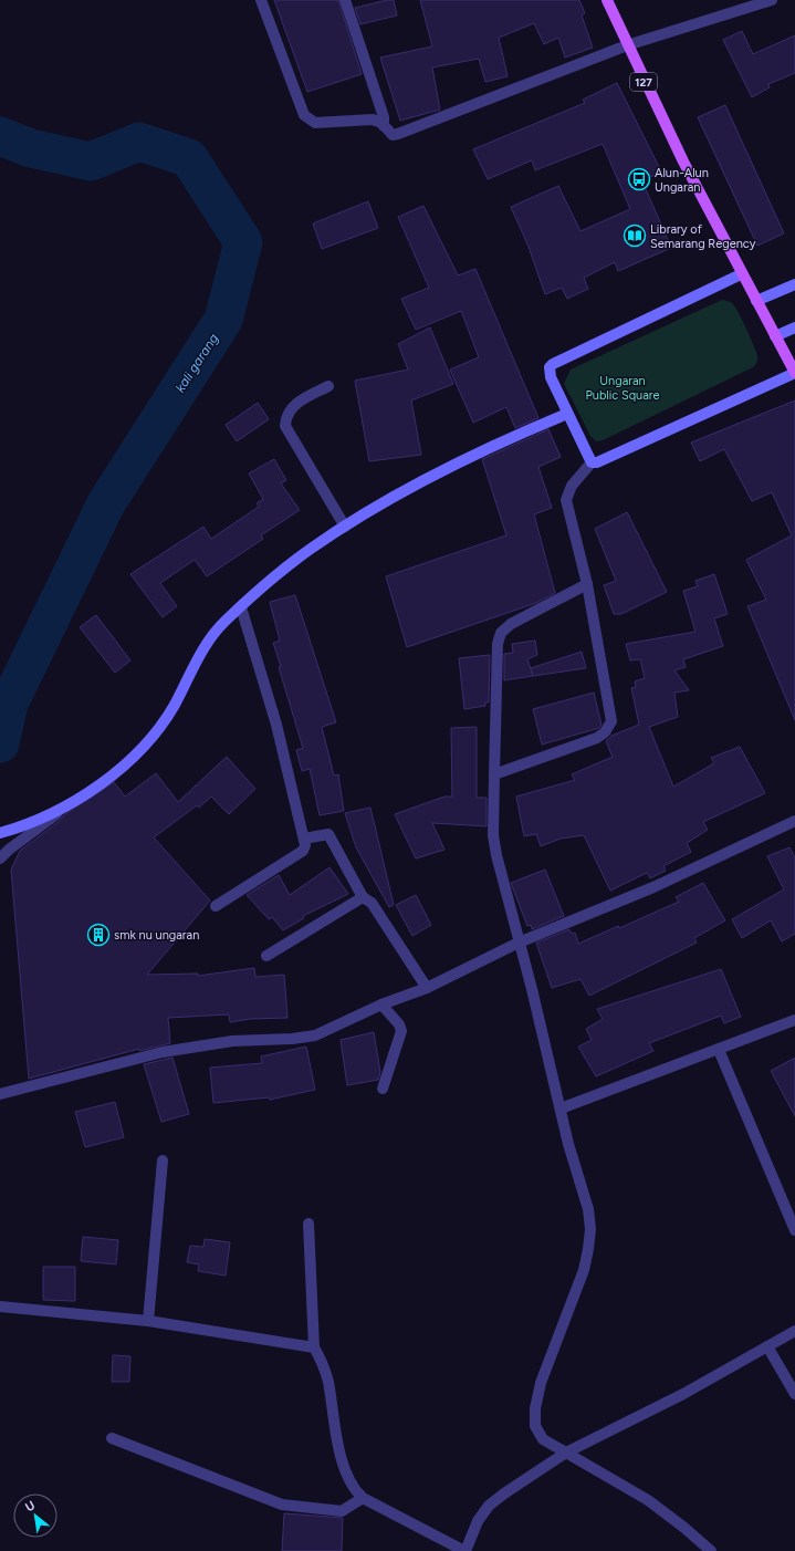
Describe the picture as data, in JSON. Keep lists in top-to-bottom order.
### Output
{
  "streets": {
    "main road": ["127"]
  },
  "water": ["kali garang"],
  "parks": ["Ungaran Public Square"],
  "places": {
    "bus stop": ["Alun-Alun Ungaran"],
    "library": ["Library of Semarang Regency"],
    "building": ["smk nu ungaran"]
  },
  "north": "top left"
}
